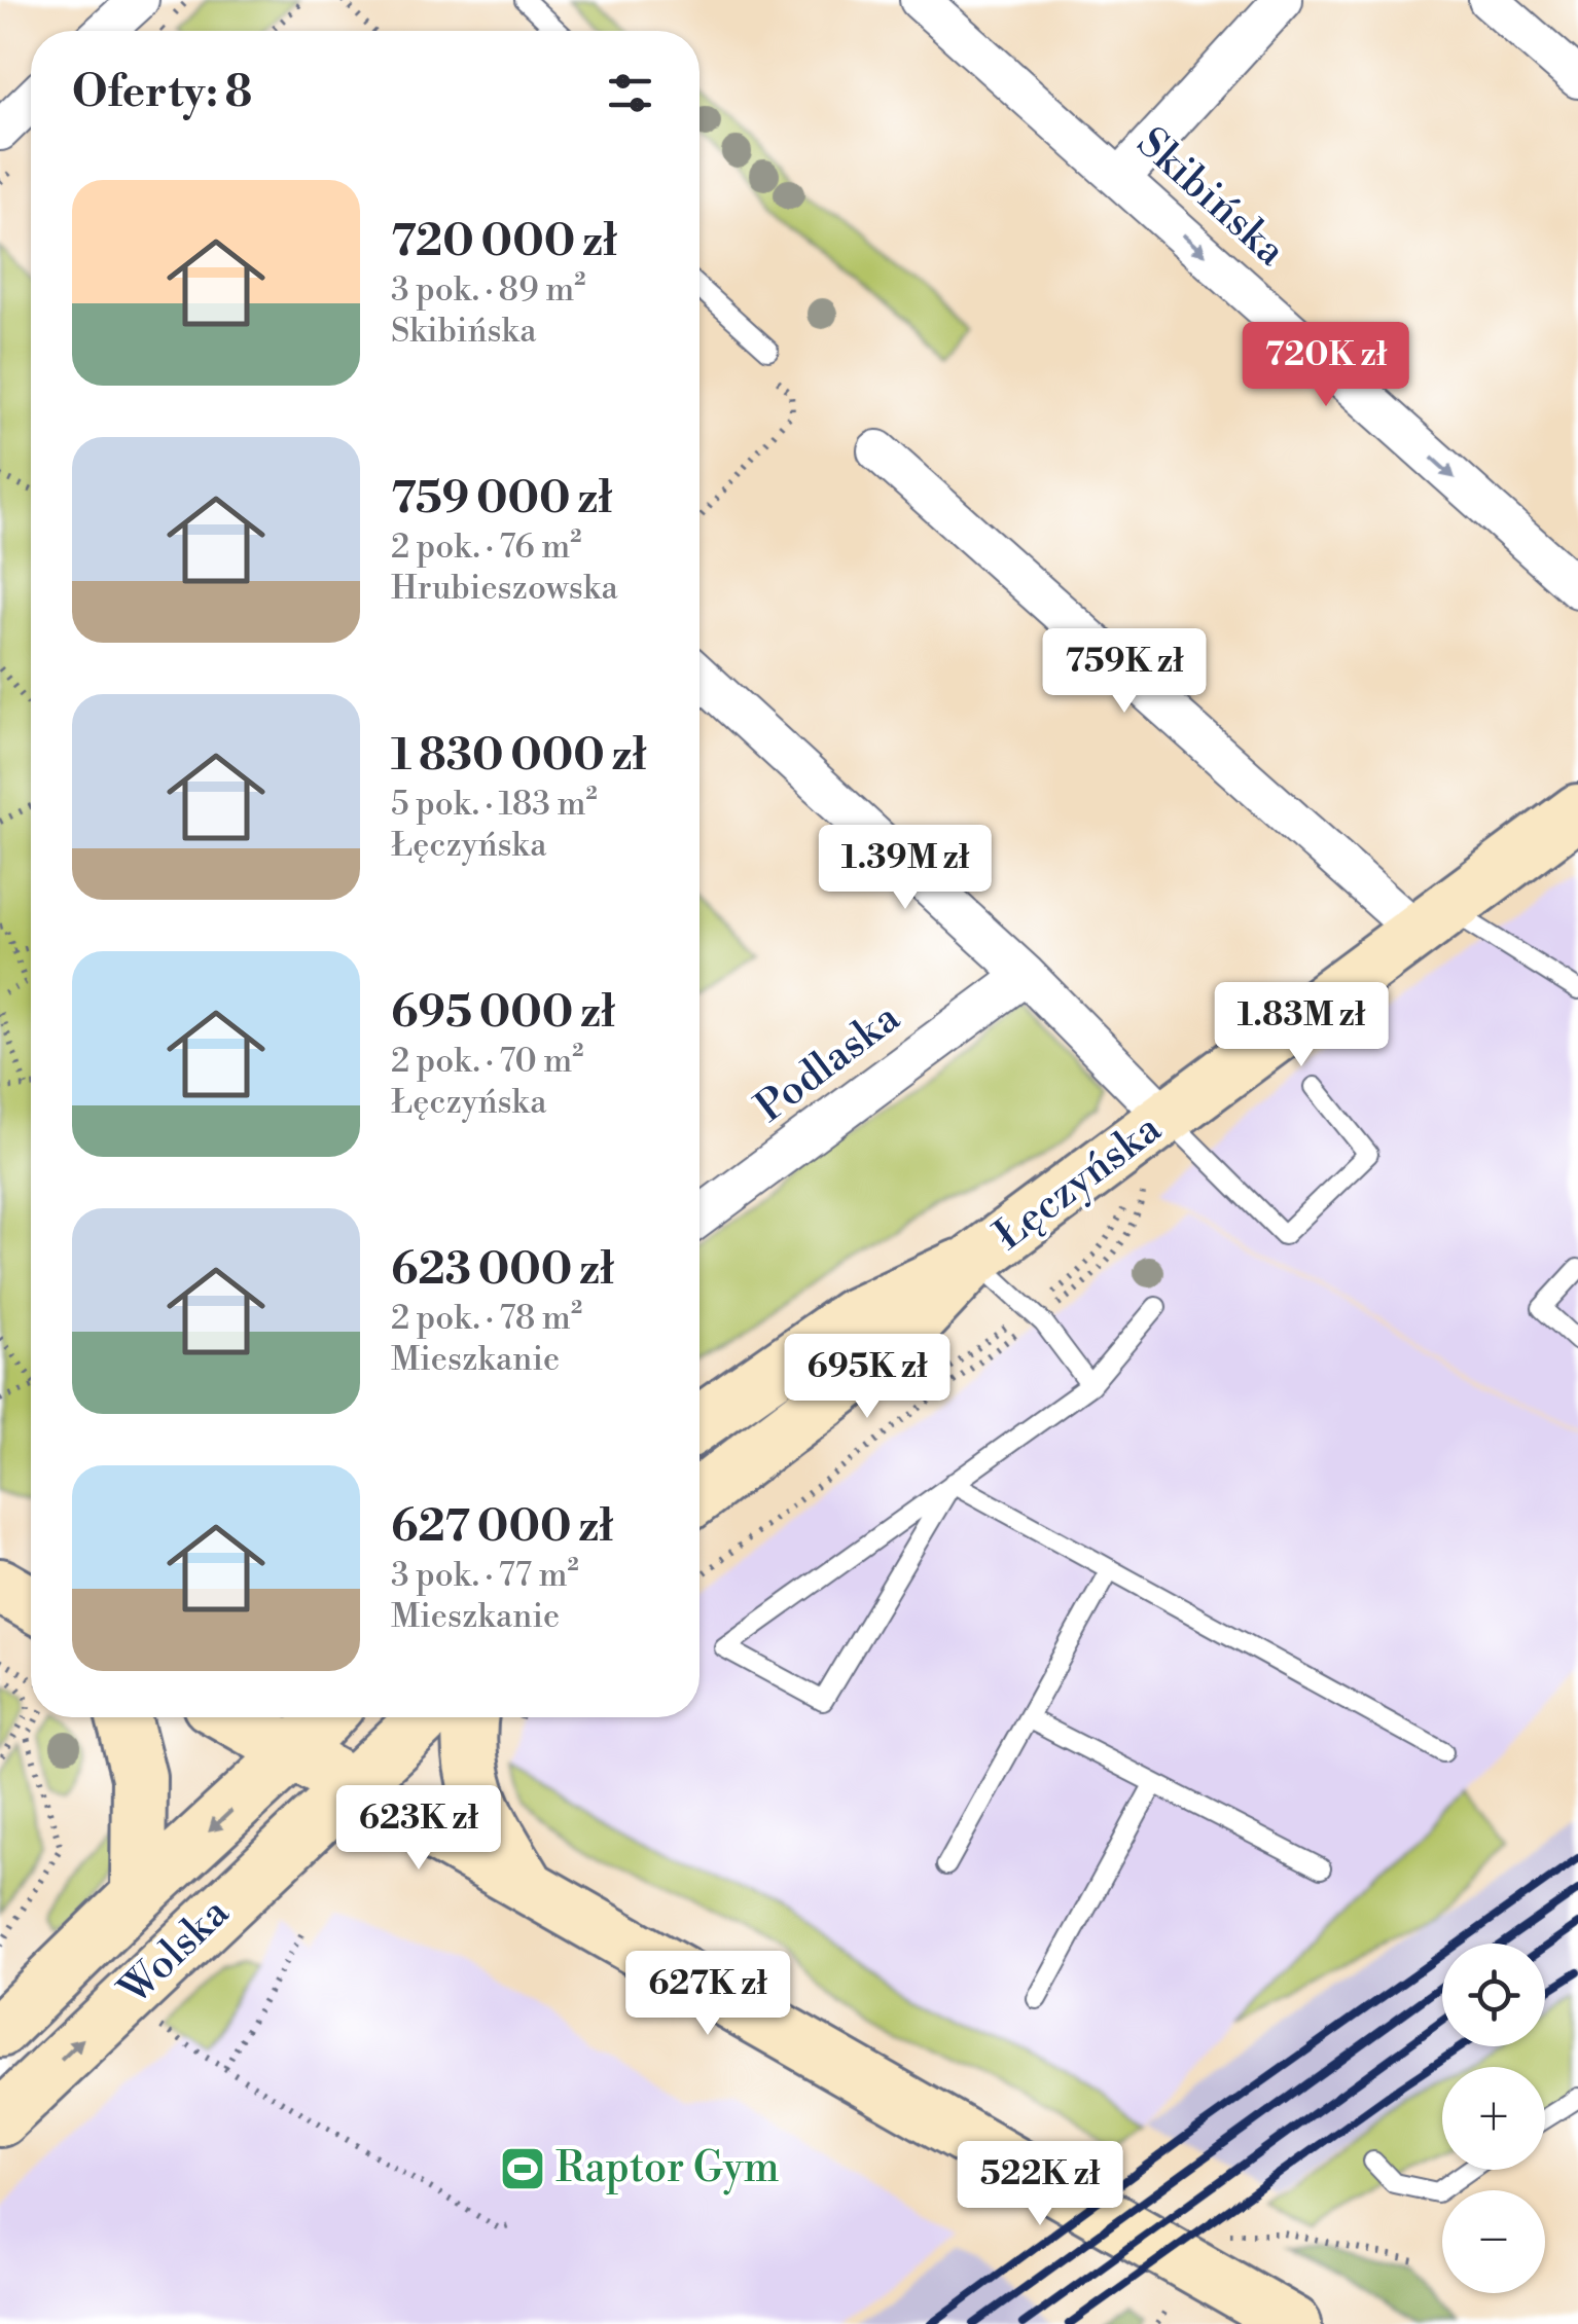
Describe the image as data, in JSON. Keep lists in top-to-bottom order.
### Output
{
  "streets": {
    "street": [
      "Skibińska",
      "Podlaska",
      "Łęczyńska",
      "Wolska"
    ]
  },
  "one_way": ["Skibińska"],
  "places": {
    "sports": ["Raptor Gym"]
  },
  "page": {
    "heading": "Oferty: 8",
    "list": [
      {
        "name": "720 000 zł",
        "note": "3 pok. · 89 m² · Skibińska"
      },
      {
        "name": "759 000 zł",
        "note": "2 pok. · 76 m² · Hrubieszowska"
      },
      {
        "name": "1 830 000 zł",
        "note": "5 pok. · 183 m² · Łęczyńska"
      },
      {
        "name": "695 000 zł",
        "note": "2 pok. · 70 m² · Łęczyńska"
      },
      {
        "name": "623 000 zł",
        "note": "2 pok. · 78 m² · Mieszkanie"
      },
      {
        "name": "627 000 zł",
        "note": "3 pok. · 77 m² · Mieszkanie"
      }
    ],
    "price": [
      "720K zł",
      "759K zł",
      "1.39M zł",
      "1.83M zł",
      "695K zł",
      "623K zł",
      "627K zł",
      "522K zł"
    ],
    "map_buttons": ["+", "−"]
  }
}
